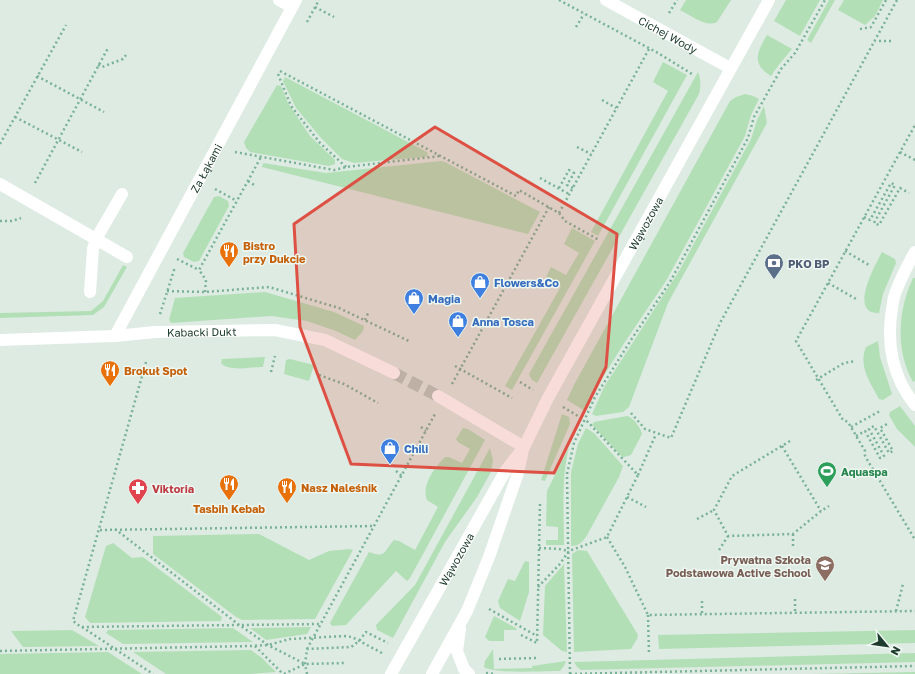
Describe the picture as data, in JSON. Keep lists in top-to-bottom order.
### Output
{
  "streets": {
    "street": [
      "Cichej Wody",
      "Za Łąkami",
      "Wąwozowa",
      "Kabacki Dukt"
    ]
  },
  "crossings": [
    ["Cichej Wody", "Wąwozowa"],
    ["Za Łąkami", "Kabacki Dukt"]
  ],
  "places": {
    "restaurant": [
      "Bistro przy Dukcie",
      "Brokuł Spot",
      "Tasbih Kebab",
      "Nasz Naleśnik"
    ],
    "bank": ["PKO BP"],
    "shop": [
      "Flowers&Co",
      "Magia",
      "Anna Tosca",
      "Chili"
    ],
    "sports": ["Aquaspa"],
    "pharmacy": ["Viktoria"],
    "school or university": ["Prywatna Szkoła Podstawowa Active School"]
  },
  "north": "bottom right"
}
